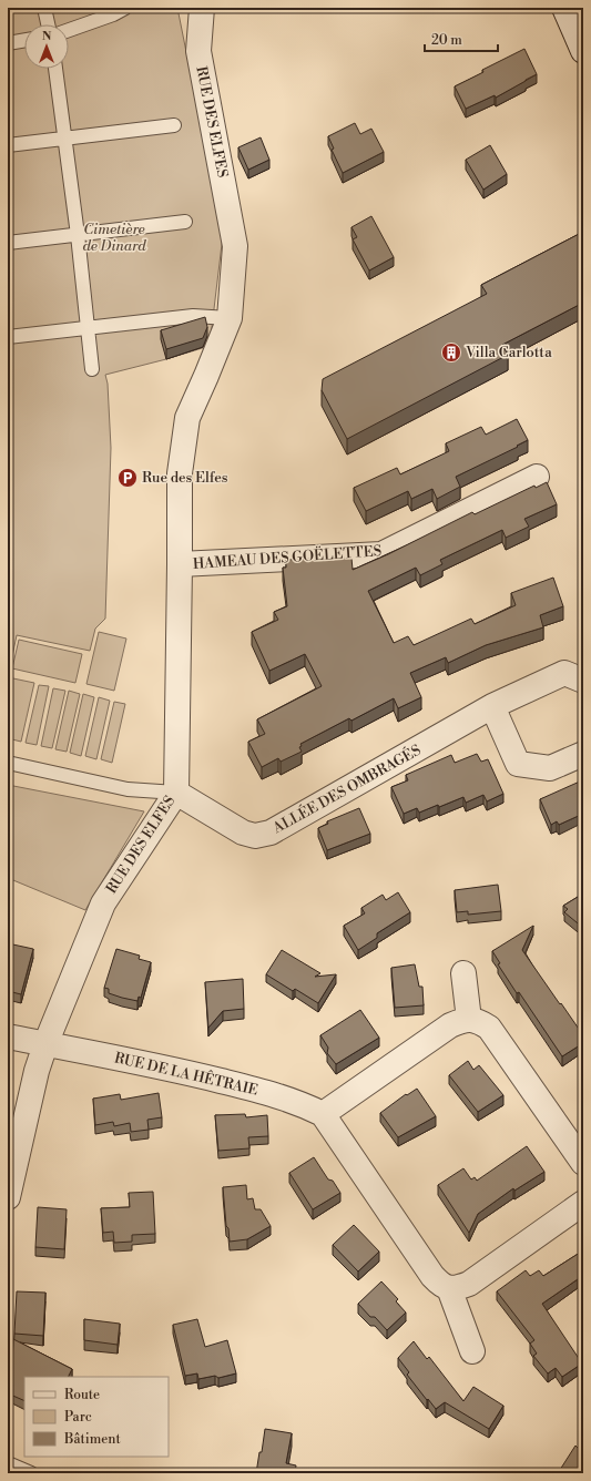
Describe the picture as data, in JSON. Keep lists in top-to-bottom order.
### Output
{
  "streets": {
    "street": [
      "RUE DES ELFES",
      "HAMEAU DES GOËLETTES",
      "ALLÉE DES OMBRAGÉS",
      "RUE DE LA HÊTRAIE"
    ]
  },
  "crossings": [
    ["RUE DES ELFES", "HAMEAU DES GOËLETTES"],
    ["RUE DES ELFES", "ALLÉE DES OMBRAGÉS"],
    ["RUE DES ELFES", "RUE DE LA HÊTRAIE"]
  ],
  "parks": ["Cimetière de Dinard"],
  "places": {
    "building": ["Villa Carlotta"],
    "parking": ["Rue des Elfes"]
  },
  "legend": ["Route", "Parc", "Bâtiment"],
  "scale_bar": "20 m",
  "north": "top"
}
